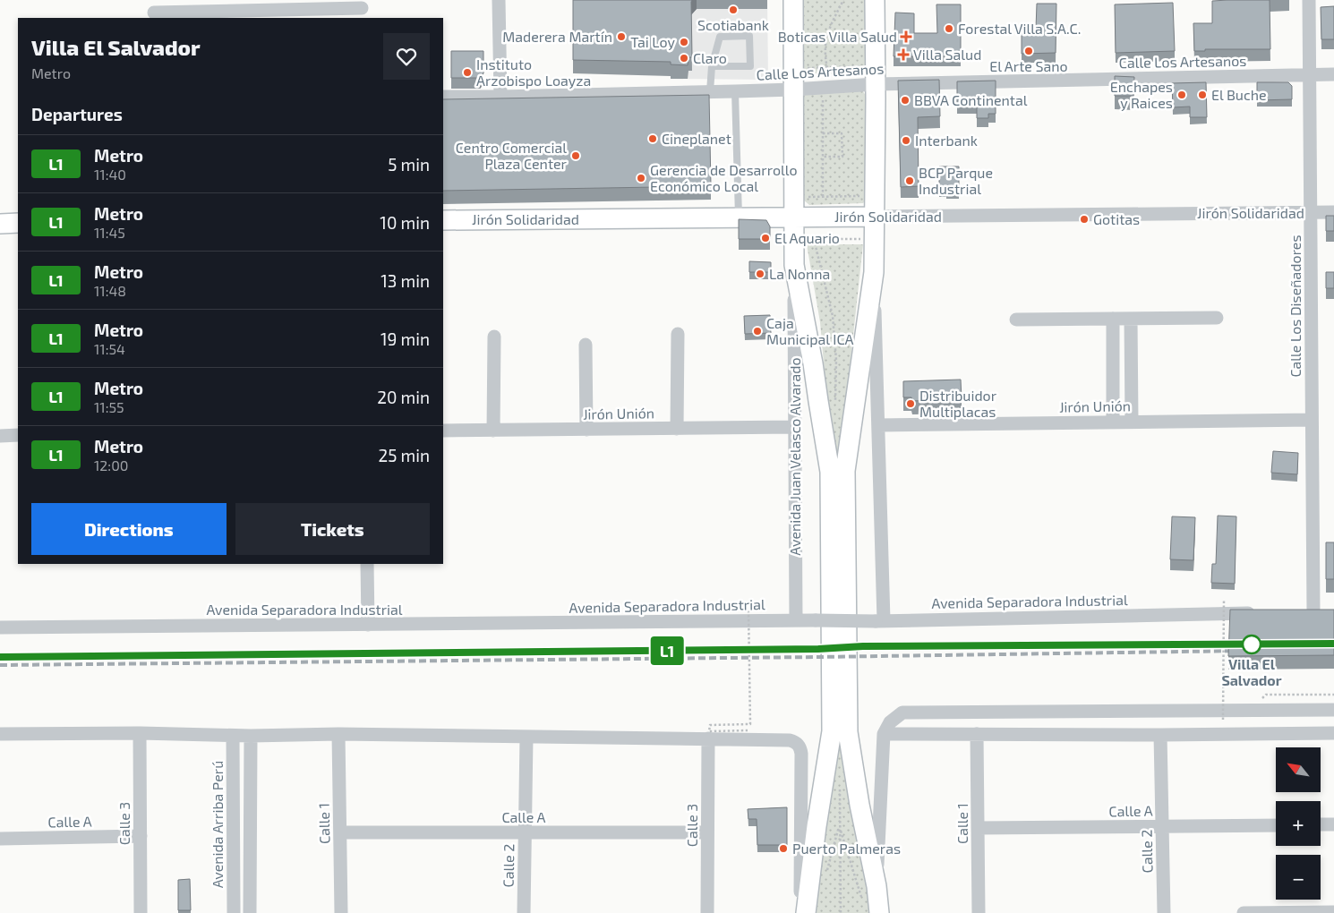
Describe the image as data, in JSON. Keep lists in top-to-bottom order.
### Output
{
  "streets": {
    "main road": ["Jirón Solidaridad", "Avenida Juan Velasco Alvarado"],
    "street": [
      "Calle Los Artesanos",
      "Calle Los Diseñadores",
      "Jirón Unión",
      "Avenida Separadora Industrial",
      "Calle A",
      "Calle 3",
      "Calle 1",
      "Avenida Arriba Perú",
      "Calle 2"
    ]
  },
  "crossings": [
    ["Calle Los Artesanos", "Calle Los Diseñadores"],
    ["Calle Los Artesanos", "Avenida Juan Velasco Alvarado"],
    ["Jirón Solidaridad", "Calle Los Diseñadores"],
    ["Jirón Solidaridad", "Avenida Juan Velasco Alvarado"],
    ["Calle Los Diseñadores", "Jirón Unión"],
    ["Jirón Unión", "Avenida Juan Velasco Alvarado"],
    ["Avenida Juan Velasco Alvarado", "Avenida Separadora Industrial"],
    ["Calle A", "Calle 3"],
    ["Calle A", "Calle 1"],
    ["Calle A", "Calle 2"]
  ],
  "places": {
    "other": [
      "Scotiabank",
      "Forestal Villa S.A.C.",
      "Maderera Martín",
      "Tai Loy",
      "El Arte Sano",
      "Claro",
      "Instituto Arzobispo Loayza",
      "Enchapes y Raices",
      "El Buche",
      "BBVA Continental",
      "Cineplanet",
      "Interbank",
      "Centro Comercial Plaza Center",
      "Gerencia de Desarrollo Económico Local",
      "BCP Parque Industrial",
      "Gotitas",
      "El Aquario",
      "La Nonna",
      "Caja Municipal ICA",
      "Distribuidor Multiplacas",
      "Villa El Salvador",
      "Puerto Palmeras"
    ],
    "health": ["Boticas Villa Salud", "Villa Salud"]
  },
  "lines": ["metro line L1"],
  "north": "top left",
  "page": {
    "on_map": "L1",
    "heading": [
      ["Villa El Salvador", "Metro"],
      "Departures"
    ],
    "list": [
      {
        "mark": "L1",
        "name": "Metro",
        "note": "11:40",
        "value": "5 min"
      },
      {
        "mark": "L1",
        "name": "Metro",
        "note": "11:45",
        "value": "10 min"
      },
      {
        "mark": "L1",
        "name": "Metro",
        "note": "11:48",
        "value": "13 min"
      },
      {
        "mark": "L1",
        "name": "Metro",
        "note": "11:54",
        "value": "19 min"
      },
      {
        "mark": "L1",
        "name": "Metro",
        "note": "11:55",
        "value": "20 min"
      },
      {
        "mark": "L1",
        "name": "Metro",
        "note": "12:00",
        "value": "25 min"
      }
    ],
    "buttons": ["Directions", "Tickets"],
    "map_buttons": ["+", "−"]
  }
}
